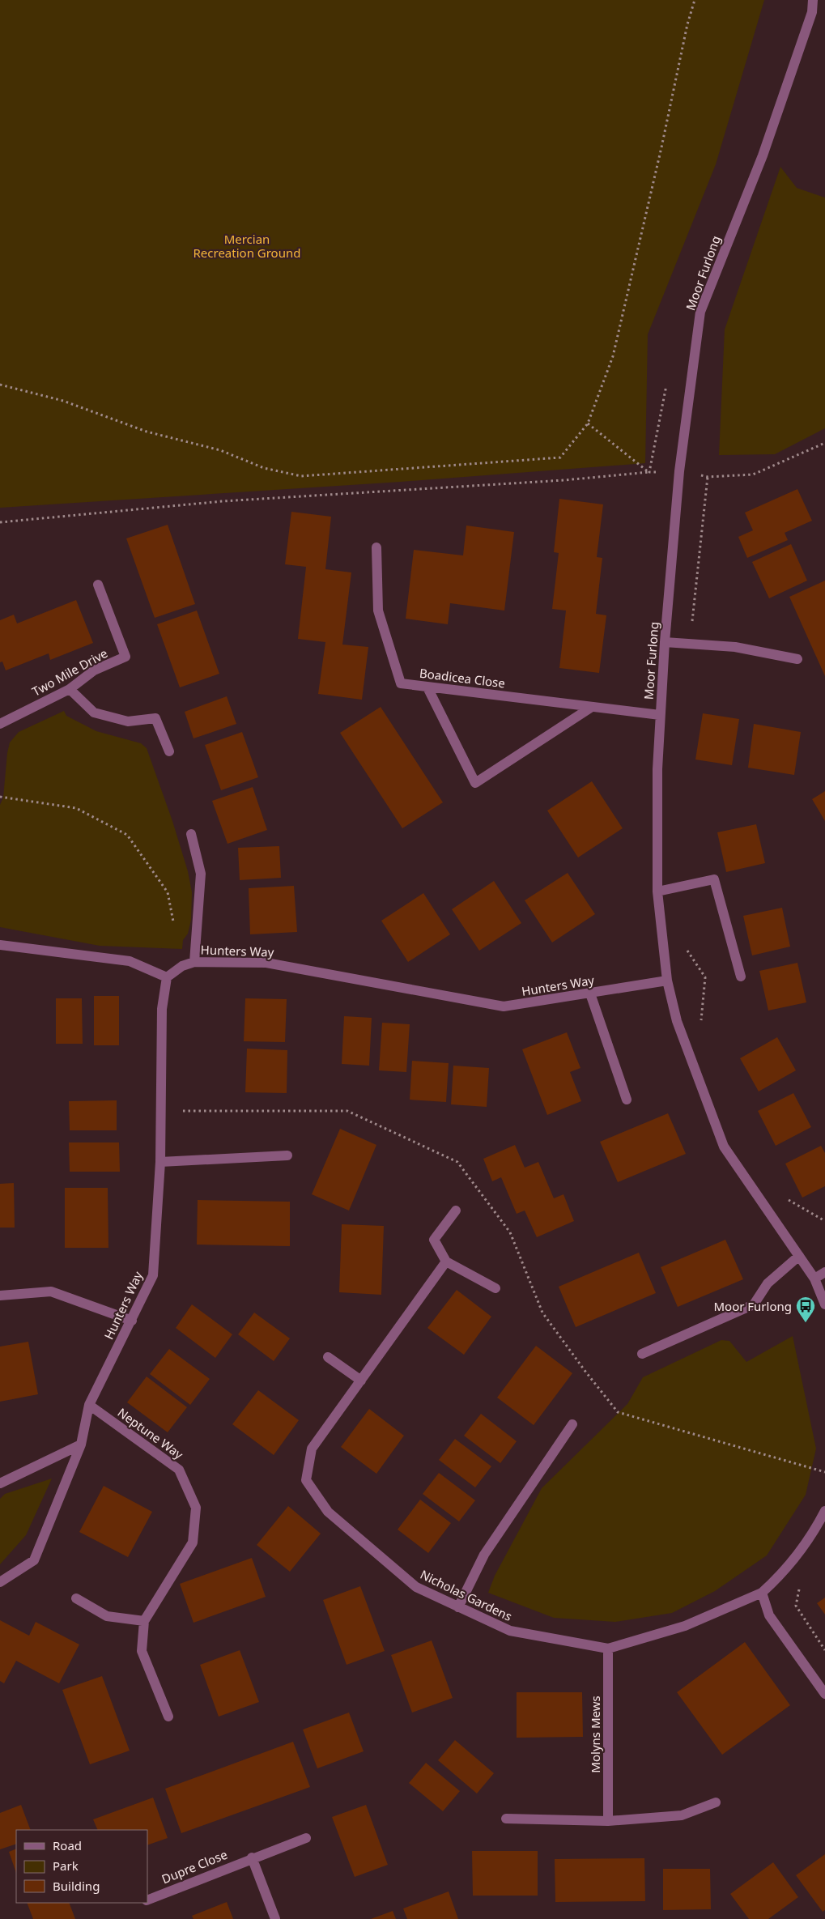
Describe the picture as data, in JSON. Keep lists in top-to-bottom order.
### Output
{
  "streets": {
    "street": [
      "Moor Furlong",
      "Two Mile Drive",
      "Boadicea Close",
      "Hunters Way",
      "Neptune Way",
      "Nicholas Gardens",
      "Molyns Mews",
      "Dupre Close"
    ]
  },
  "crossings": [
    ["Moor Furlong", "Boadicea Close"],
    ["Moor Furlong", "Hunters Way"],
    ["Hunters Way", "Neptune Way"],
    ["Nicholas Gardens", "Molyns Mews"]
  ],
  "parks": ["Mercian Recreation Ground"],
  "places": {
    "bus stop": ["Moor Furlong"]
  },
  "legend": ["Road", "Park", "Building"]
}
